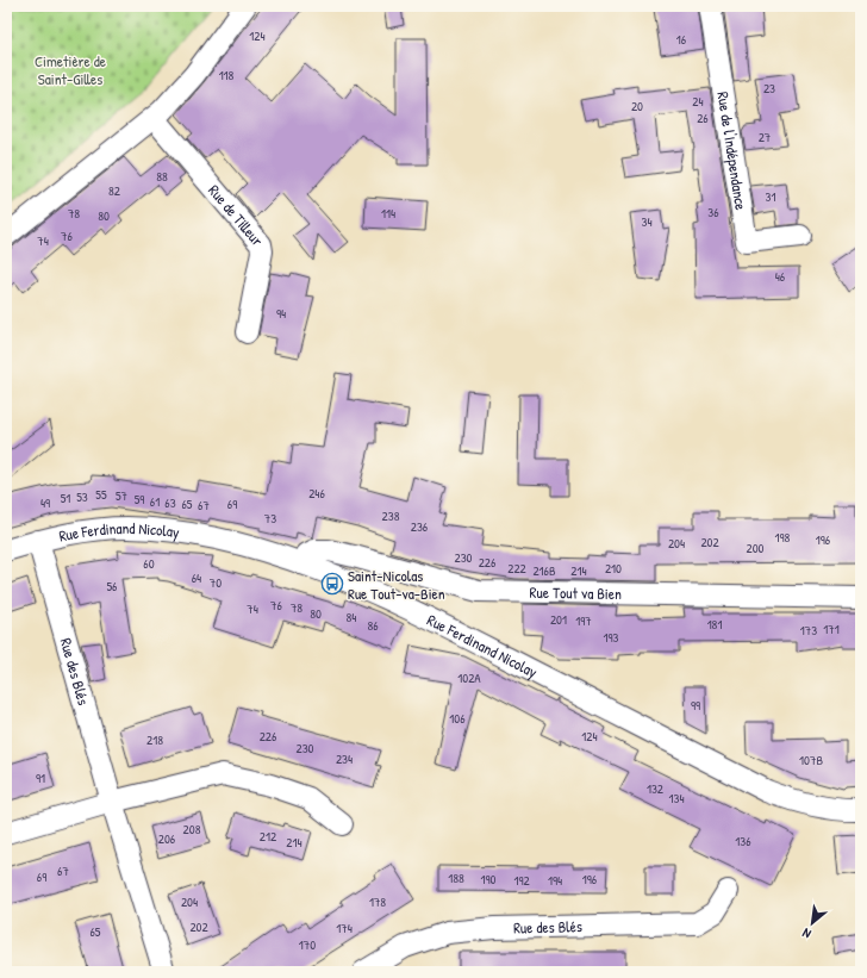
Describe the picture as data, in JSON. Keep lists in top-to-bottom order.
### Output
{
  "streets": {
    "street": [
      "Rue de l'Indépendance",
      "Rue de Tilleur",
      "Rue Ferdinand Nicolay",
      "Rue Tout va Bien",
      "Rue des Blés"
    ]
  },
  "crossings": [
    ["Rue Ferdinand Nicolay", "Rue Tout va Bien"],
    ["Rue Ferdinand Nicolay", "Rue des Blés"]
  ],
  "parks": ["Cimetière de Saint-Gilles"],
  "places": {
    "bus stop": ["Saint-Nicolas Rue Tout-va-Bien"]
  },
  "house_numbers": [
    "124",
    "16",
    "118",
    "23",
    "24",
    "20",
    "26",
    "27",
    "88",
    "82",
    "31",
    "36",
    "78",
    "114",
    "80",
    "34",
    "76",
    "74",
    "46",
    "94",
    "246",
    "55",
    "57",
    "53",
    "51",
    "59",
    "61",
    "49",
    "63",
    "65",
    "69",
    "67",
    "238",
    "73",
    "236",
    "198",
    "196",
    "202",
    "204",
    "200",
    "230",
    "226",
    "60",
    "222",
    "210",
    "216B",
    "214",
    "64",
    "70",
    "56",
    "76",
    "78",
    "74",
    "80",
    "84",
    "201",
    "197",
    "181",
    "86",
    "171",
    "173",
    "193",
    "102A",
    "99",
    "106",
    "226",
    "124",
    "218",
    "230",
    "234",
    "107B",
    "91",
    "132",
    "134",
    "208",
    "212",
    "206",
    "136",
    "214",
    "67",
    "69",
    "188",
    "190",
    "196",
    "192",
    "194",
    "204",
    "178",
    "202",
    "174",
    "65",
    "170"
  ],
  "north": "bottom left"
}
